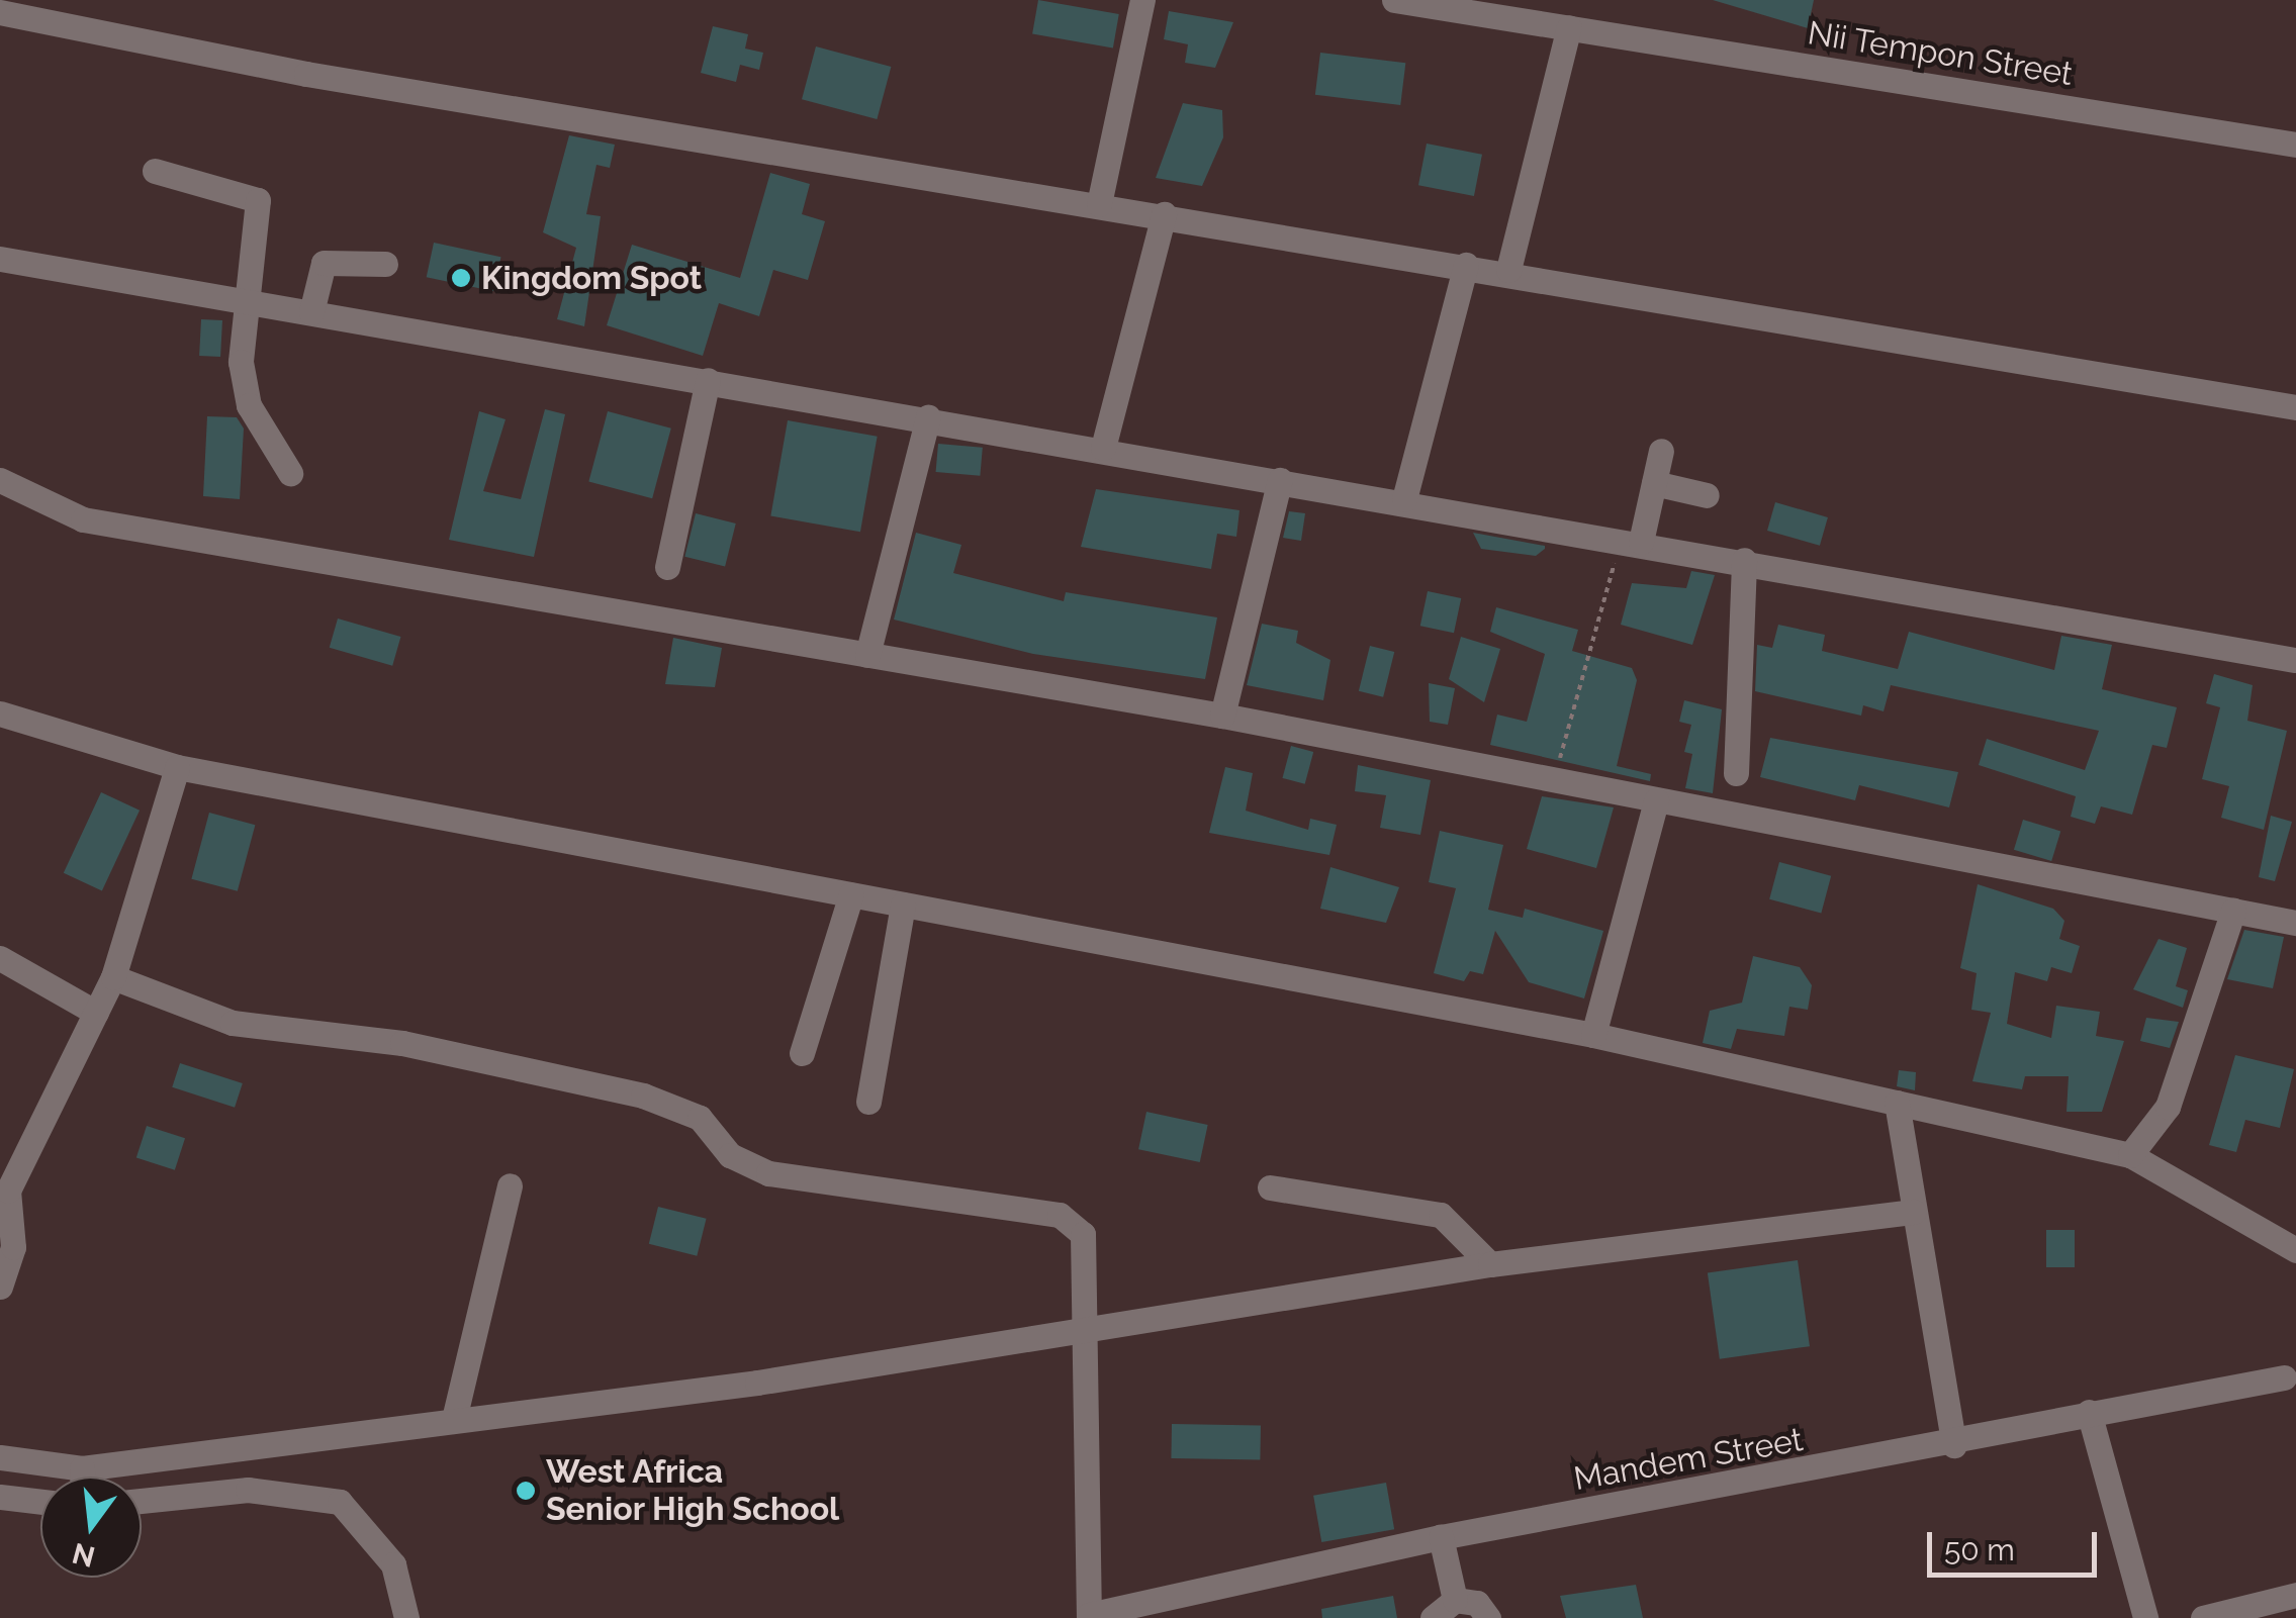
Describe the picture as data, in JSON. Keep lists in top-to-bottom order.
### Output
{
  "streets": {
    "street": ["Nii Tempon Street", "Mandem Street"]
  },
  "places": ["Kingdom Spot", "West Africa Senior High School"],
  "scale_bar": "50 m",
  "north": "bottom"
}
